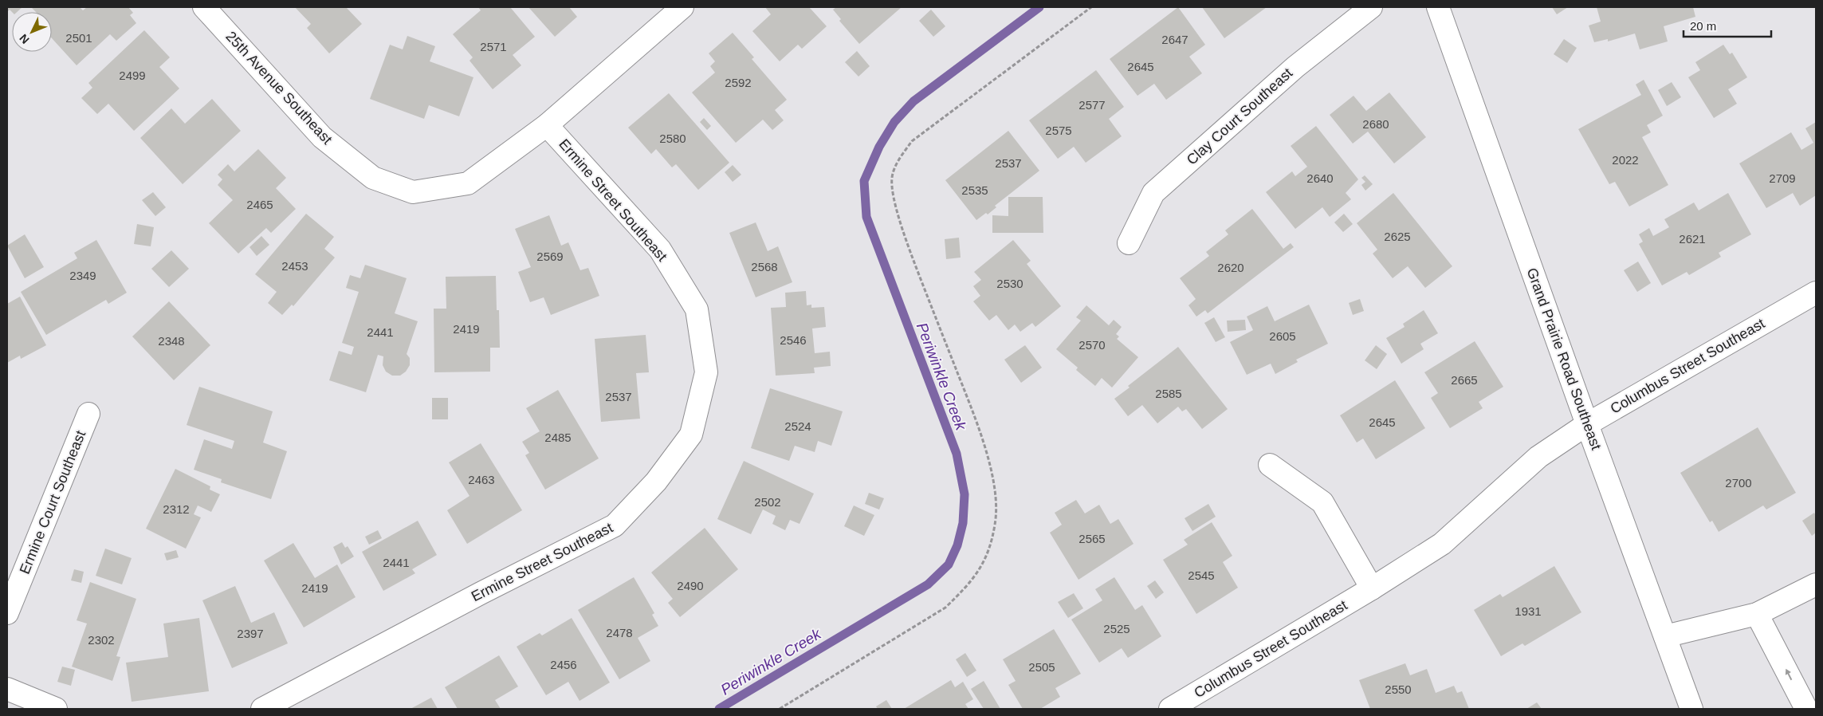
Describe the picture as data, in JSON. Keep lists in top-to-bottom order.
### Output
{
  "streets": {
    "street": [
      "25th Avenue Southeast",
      "Clay Court Southeast",
      "Ermine Street Southeast",
      "Grand Prairie Road Southeast",
      "Columbus Street Southeast",
      "Ermine Court Southeast"
    ]
  },
  "crossings": [
    ["25th Avenue Southeast", "Ermine Street Southeast"],
    ["Grand Prairie Road Southeast", "Columbus Street Southeast"]
  ],
  "water": ["Periwinkle Creek"],
  "house_numbers": [
    "2501",
    "2647",
    "2571",
    "2645",
    "2499",
    "2592",
    "2577",
    "2680",
    "2575",
    "2580",
    "2022",
    "2537",
    "2640",
    "2709",
    "2535",
    "2465",
    "2625",
    "2621",
    "2569",
    "2453",
    "2568",
    "2620",
    "2349",
    "2530",
    "2419",
    "2441",
    "2605",
    "2546",
    "2348",
    "2570",
    "2665",
    "2585",
    "2537",
    "2645",
    "2524",
    "2485",
    "2463",
    "2700",
    "2502",
    "2312",
    "2565",
    "2441",
    "2545",
    "2490",
    "2419",
    "1931",
    "2525",
    "2478",
    "2397",
    "2302",
    "2456",
    "2505",
    "2550"
  ],
  "scale_bar": "20 m",
  "north": "bottom left"
}
